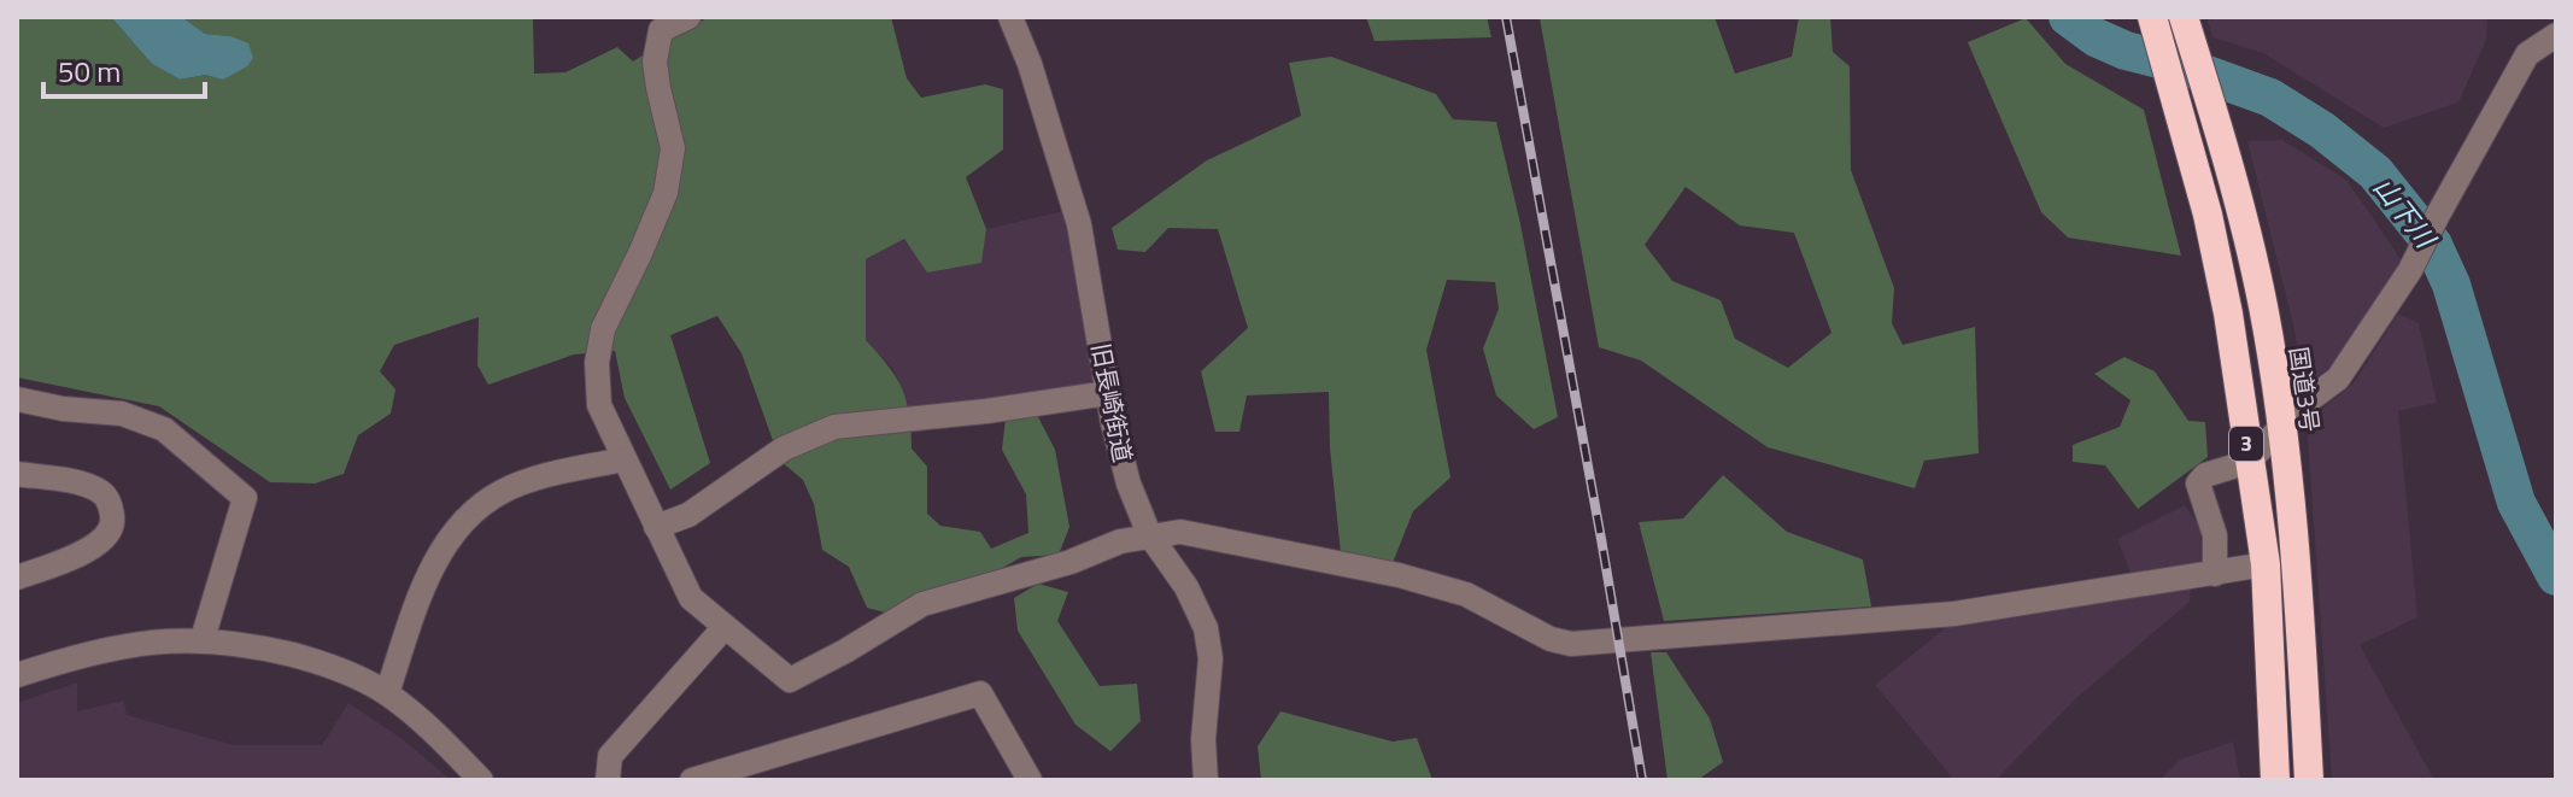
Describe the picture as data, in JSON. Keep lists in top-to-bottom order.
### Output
{
  "streets": {
    "highway": ["国道3号", "3"],
    "street": ["旧長崎街道"]
  },
  "water": ["山下川"],
  "scale_bar": "50 m"
}
